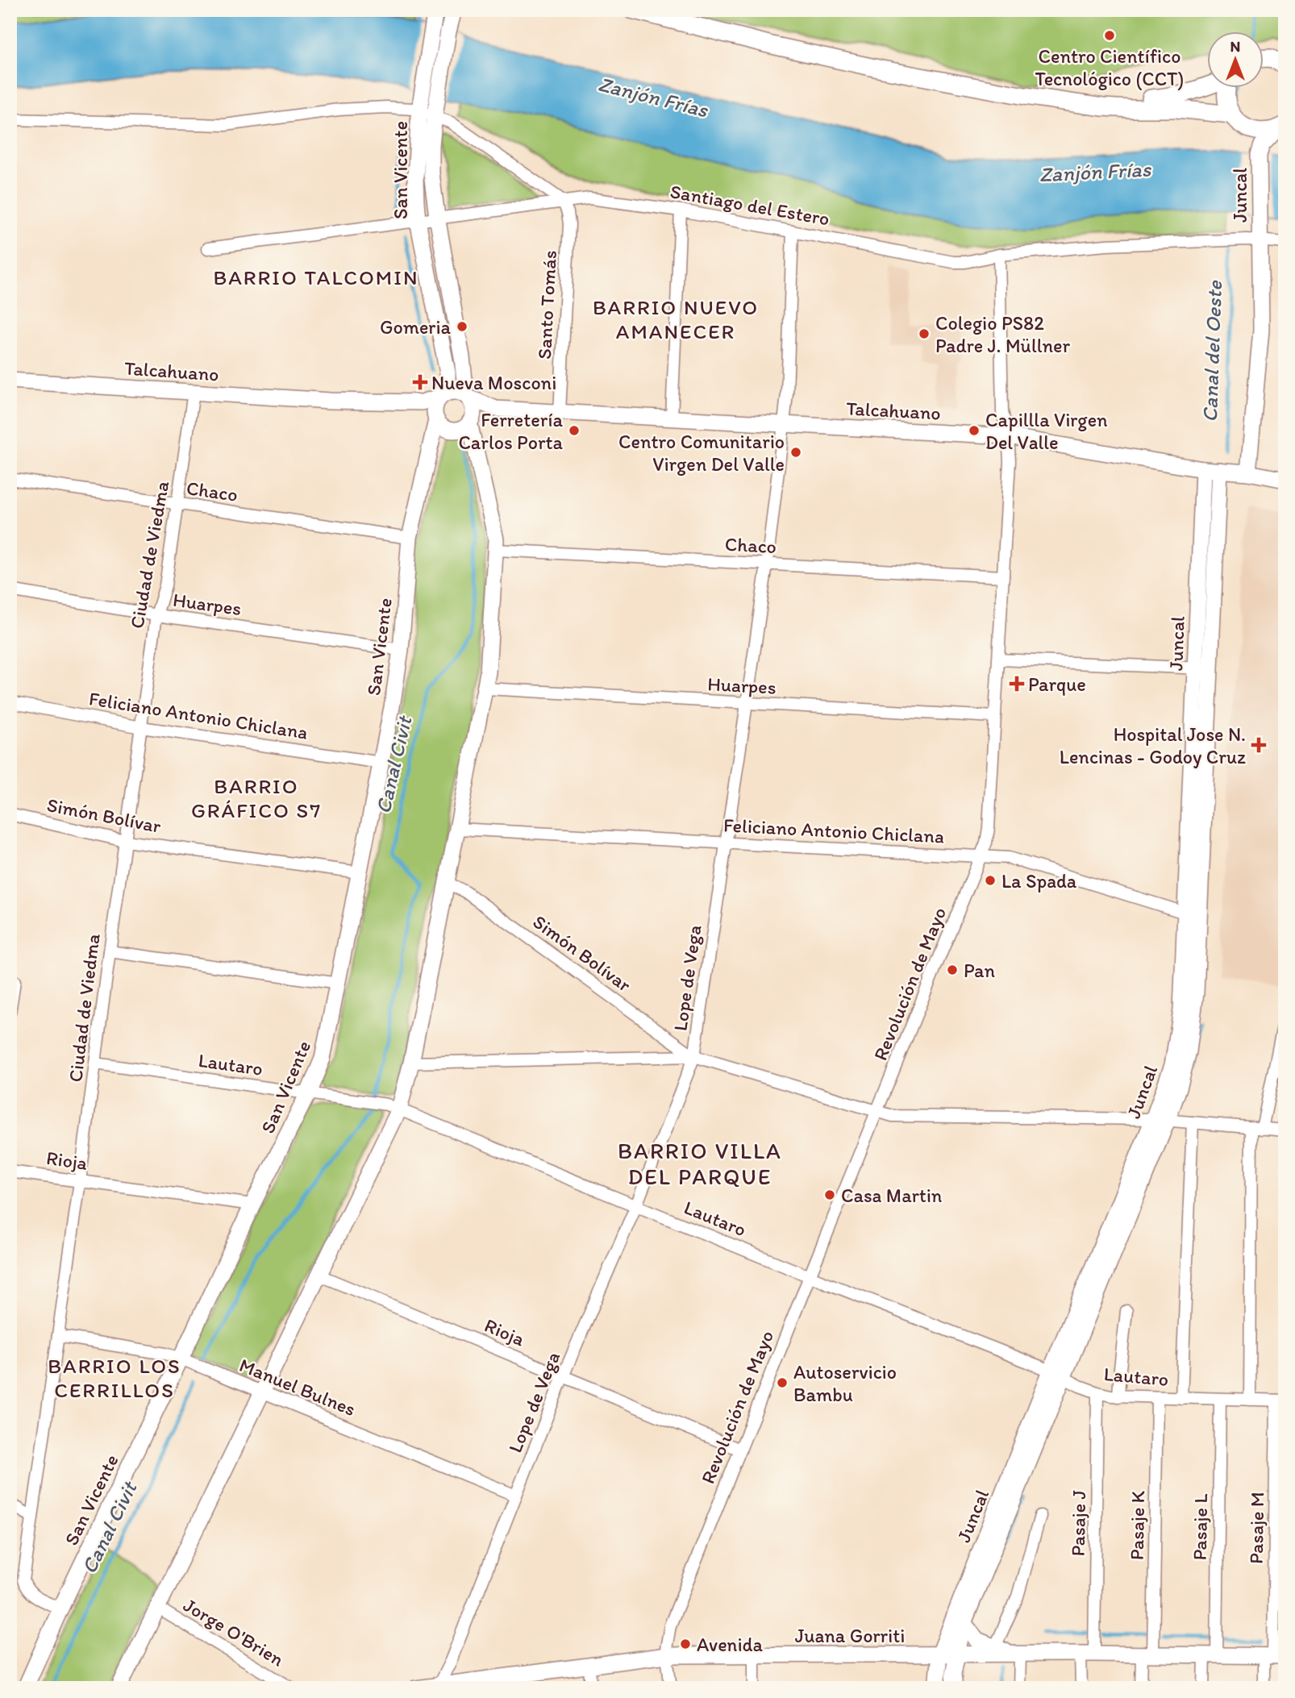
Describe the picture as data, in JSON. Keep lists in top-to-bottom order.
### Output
{
  "streets": {
    "street": [
      "San Vicente",
      "Juncal",
      "Santiago del Estero",
      "Santo Tomás",
      "Talcahuano",
      "Chaco",
      "Ciudad de Viedma",
      "Huarpes",
      "Feliciano Antonio Chiclana",
      "Simón Bolívar",
      "Lope de Vega",
      "Revolución de Mayo",
      "Lautaro",
      "Rioja",
      "Manuel Bulnes",
      "Pasaje J",
      "Pasaje K",
      "Pasaje L",
      "Pasaje M",
      "Jorge O'Brien",
      "Juana Gorriti"
    ]
  },
  "crossings": [
    ["San Vicente", "Santiago del Estero"],
    ["San Vicente", "Talcahuano"],
    ["San Vicente", "Chaco"],
    ["San Vicente", "Ciudad de Viedma"],
    ["San Vicente", "Huarpes"],
    ["San Vicente", "Feliciano Antonio Chiclana"],
    ["San Vicente", "Simón Bolívar"],
    ["San Vicente", "Lautaro"],
    ["San Vicente", "Rioja"],
    ["San Vicente", "Manuel Bulnes"],
    ["Juncal", "Santiago del Estero"],
    ["Juncal", "Talcahuano"],
    ["Juncal", "Feliciano Antonio Chiclana"],
    ["Juncal", "Lautaro"],
    ["Juncal", "Juana Gorriti"],
    ["Santiago del Estero", "Santo Tomás"],
    ["Santiago del Estero", "Lope de Vega"],
    ["Santiago del Estero", "Revolución de Mayo"],
    ["Santo Tomás", "Talcahuano"],
    ["Talcahuano", "Ciudad de Viedma"],
    ["Talcahuano", "Lope de Vega"],
    ["Talcahuano", "Revolución de Mayo"],
    ["Chaco", "Ciudad de Viedma"],
    ["Chaco", "Lope de Vega"],
    ["Chaco", "Revolución de Mayo"],
    ["Ciudad de Viedma", "Huarpes"],
    ["Ciudad de Viedma", "Feliciano Antonio Chiclana"],
    ["Ciudad de Viedma", "Simón Bolívar"],
    ["Ciudad de Viedma", "Lautaro"],
    ["Ciudad de Viedma", "Rioja"],
    ["Ciudad de Viedma", "Manuel Bulnes"],
    ["Huarpes", "Lope de Vega"],
    ["Huarpes", "Revolución de Mayo"],
    ["Feliciano Antonio Chiclana", "Lope de Vega"],
    ["Feliciano Antonio Chiclana", "Revolución de Mayo"],
    ["Simón Bolívar", "Lope de Vega"],
    ["Lope de Vega", "Lautaro"],
    ["Lope de Vega", "Rioja"],
    ["Lope de Vega", "Manuel Bulnes"],
    ["Lope de Vega", "Juana Gorriti"],
    ["Revolución de Mayo", "Lautaro"],
    ["Revolución de Mayo", "Rioja"],
    ["Revolución de Mayo", "Juana Gorriti"],
    ["Lautaro", "Pasaje J"],
    ["Lautaro", "Pasaje K"],
    ["Lautaro", "Pasaje L"],
    ["Lautaro", "Pasaje M"],
    ["Pasaje J", "Juana Gorriti"],
    ["Pasaje K", "Juana Gorriti"],
    ["Pasaje L", "Juana Gorriti"],
    ["Pasaje M", "Juana Gorriti"]
  ],
  "districts": [
    "BARRIO TALCOMIN",
    "BARRIO NUEVO AMANECER",
    "BARRIO GRÁFICO S7",
    "BARRIO VILLA DEL PARQUE",
    "BARRIO LOS CERRILLOS"
  ],
  "water": ["Zanjón Frías", "Canal del Oeste", "Canal Civit"],
  "places": {
    "other": [
      "Centro Científico Tecnológico (CCT)",
      "Gomeria",
      "Colegio PS82 Padre J. Müllner",
      "Ferretería Carlos Porta",
      "Capillla Virgen Del Valle",
      "Centro Comunitario Virgen Del Valle",
      "La Spada",
      "Pan",
      "Casa Martin",
      "Autoservicio Bambu",
      "Avenida"
    ],
    "health": ["Nueva Mosconi", "Parque", "Hospital Jose N. Lencinas - Godoy Cruz"]
  },
  "north": "top"
}
